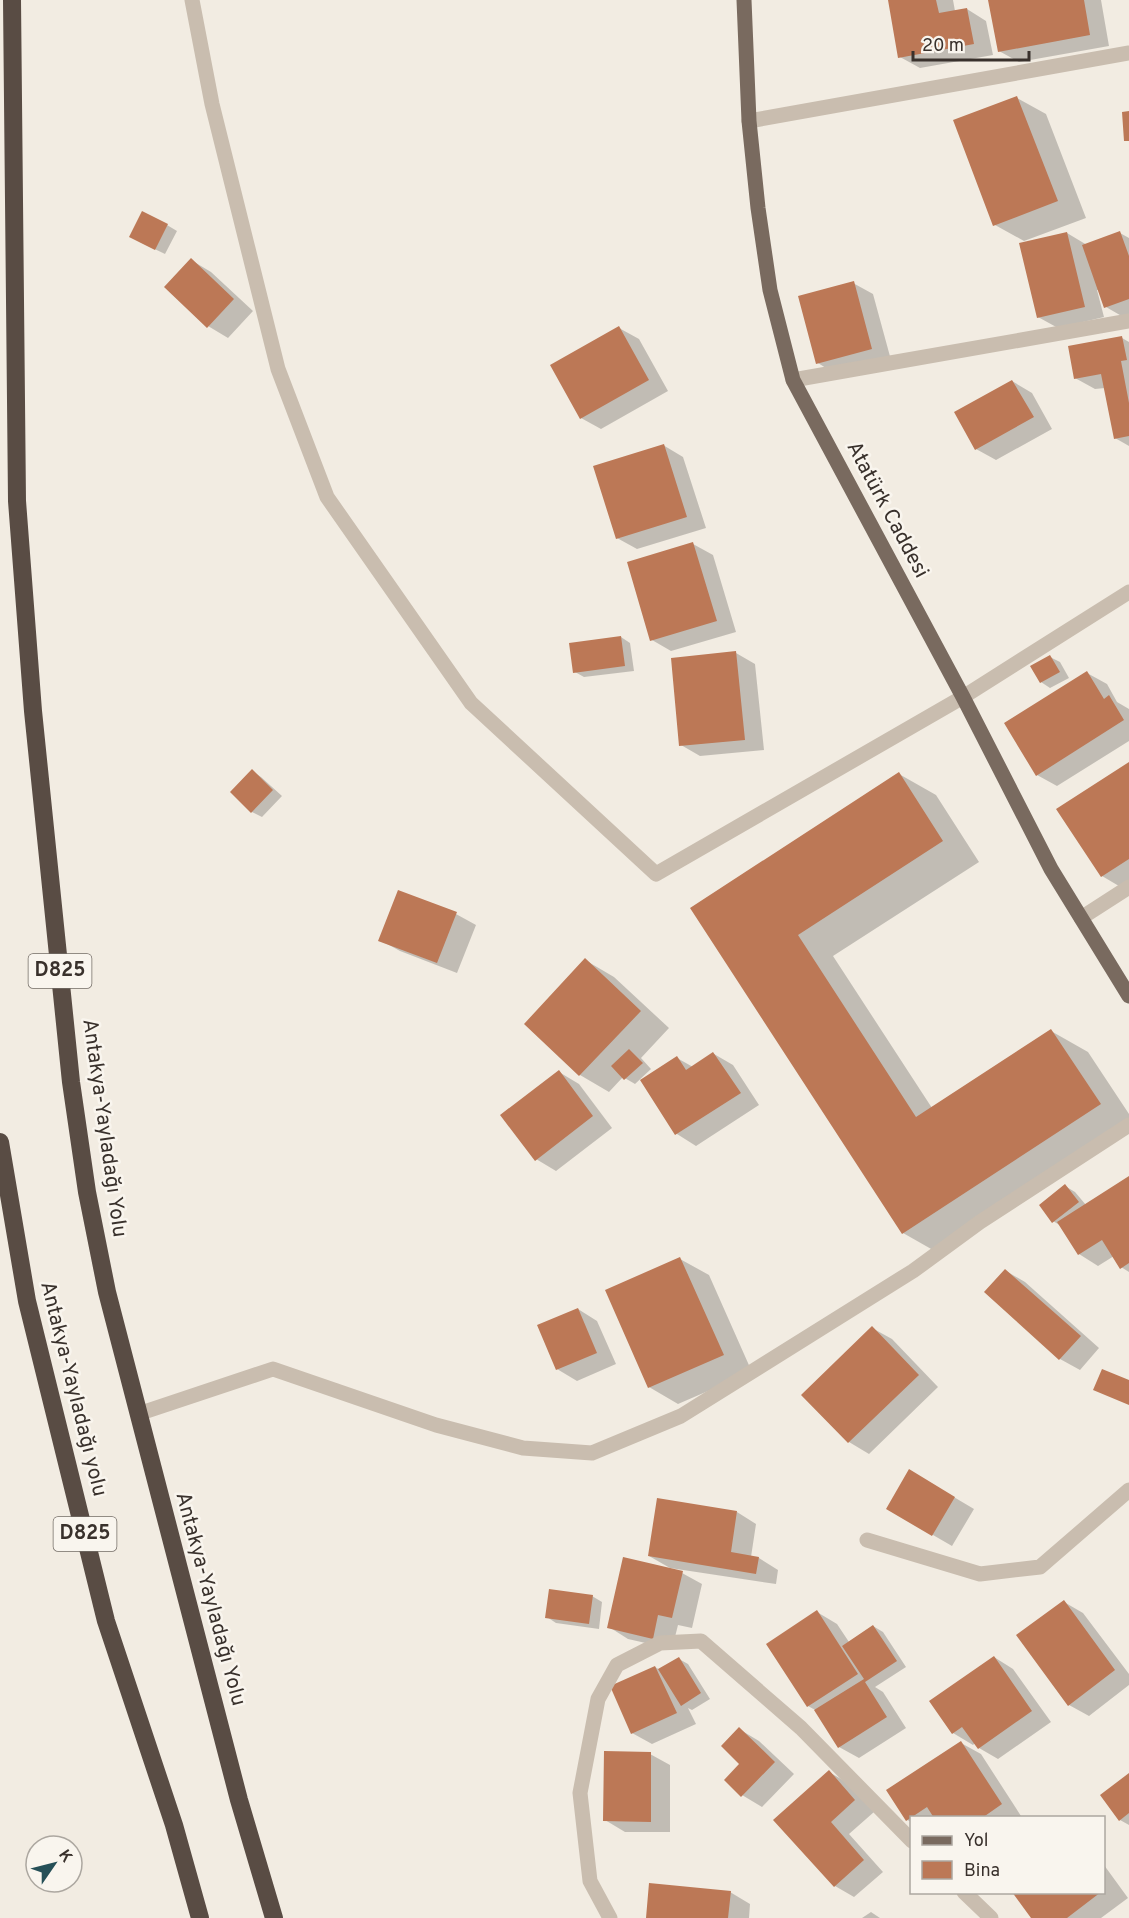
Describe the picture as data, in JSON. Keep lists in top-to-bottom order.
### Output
{
  "streets": {
    "highway": ["D825", "Antakya-Yayladağı Yolu", "Antakya-Yayladağı yolu"],
    "main road": ["Atatürk Caddesi"]
  },
  "legend": ["Yol", "Bina"],
  "scale_bar": "20 m",
  "north": "top right"
}
